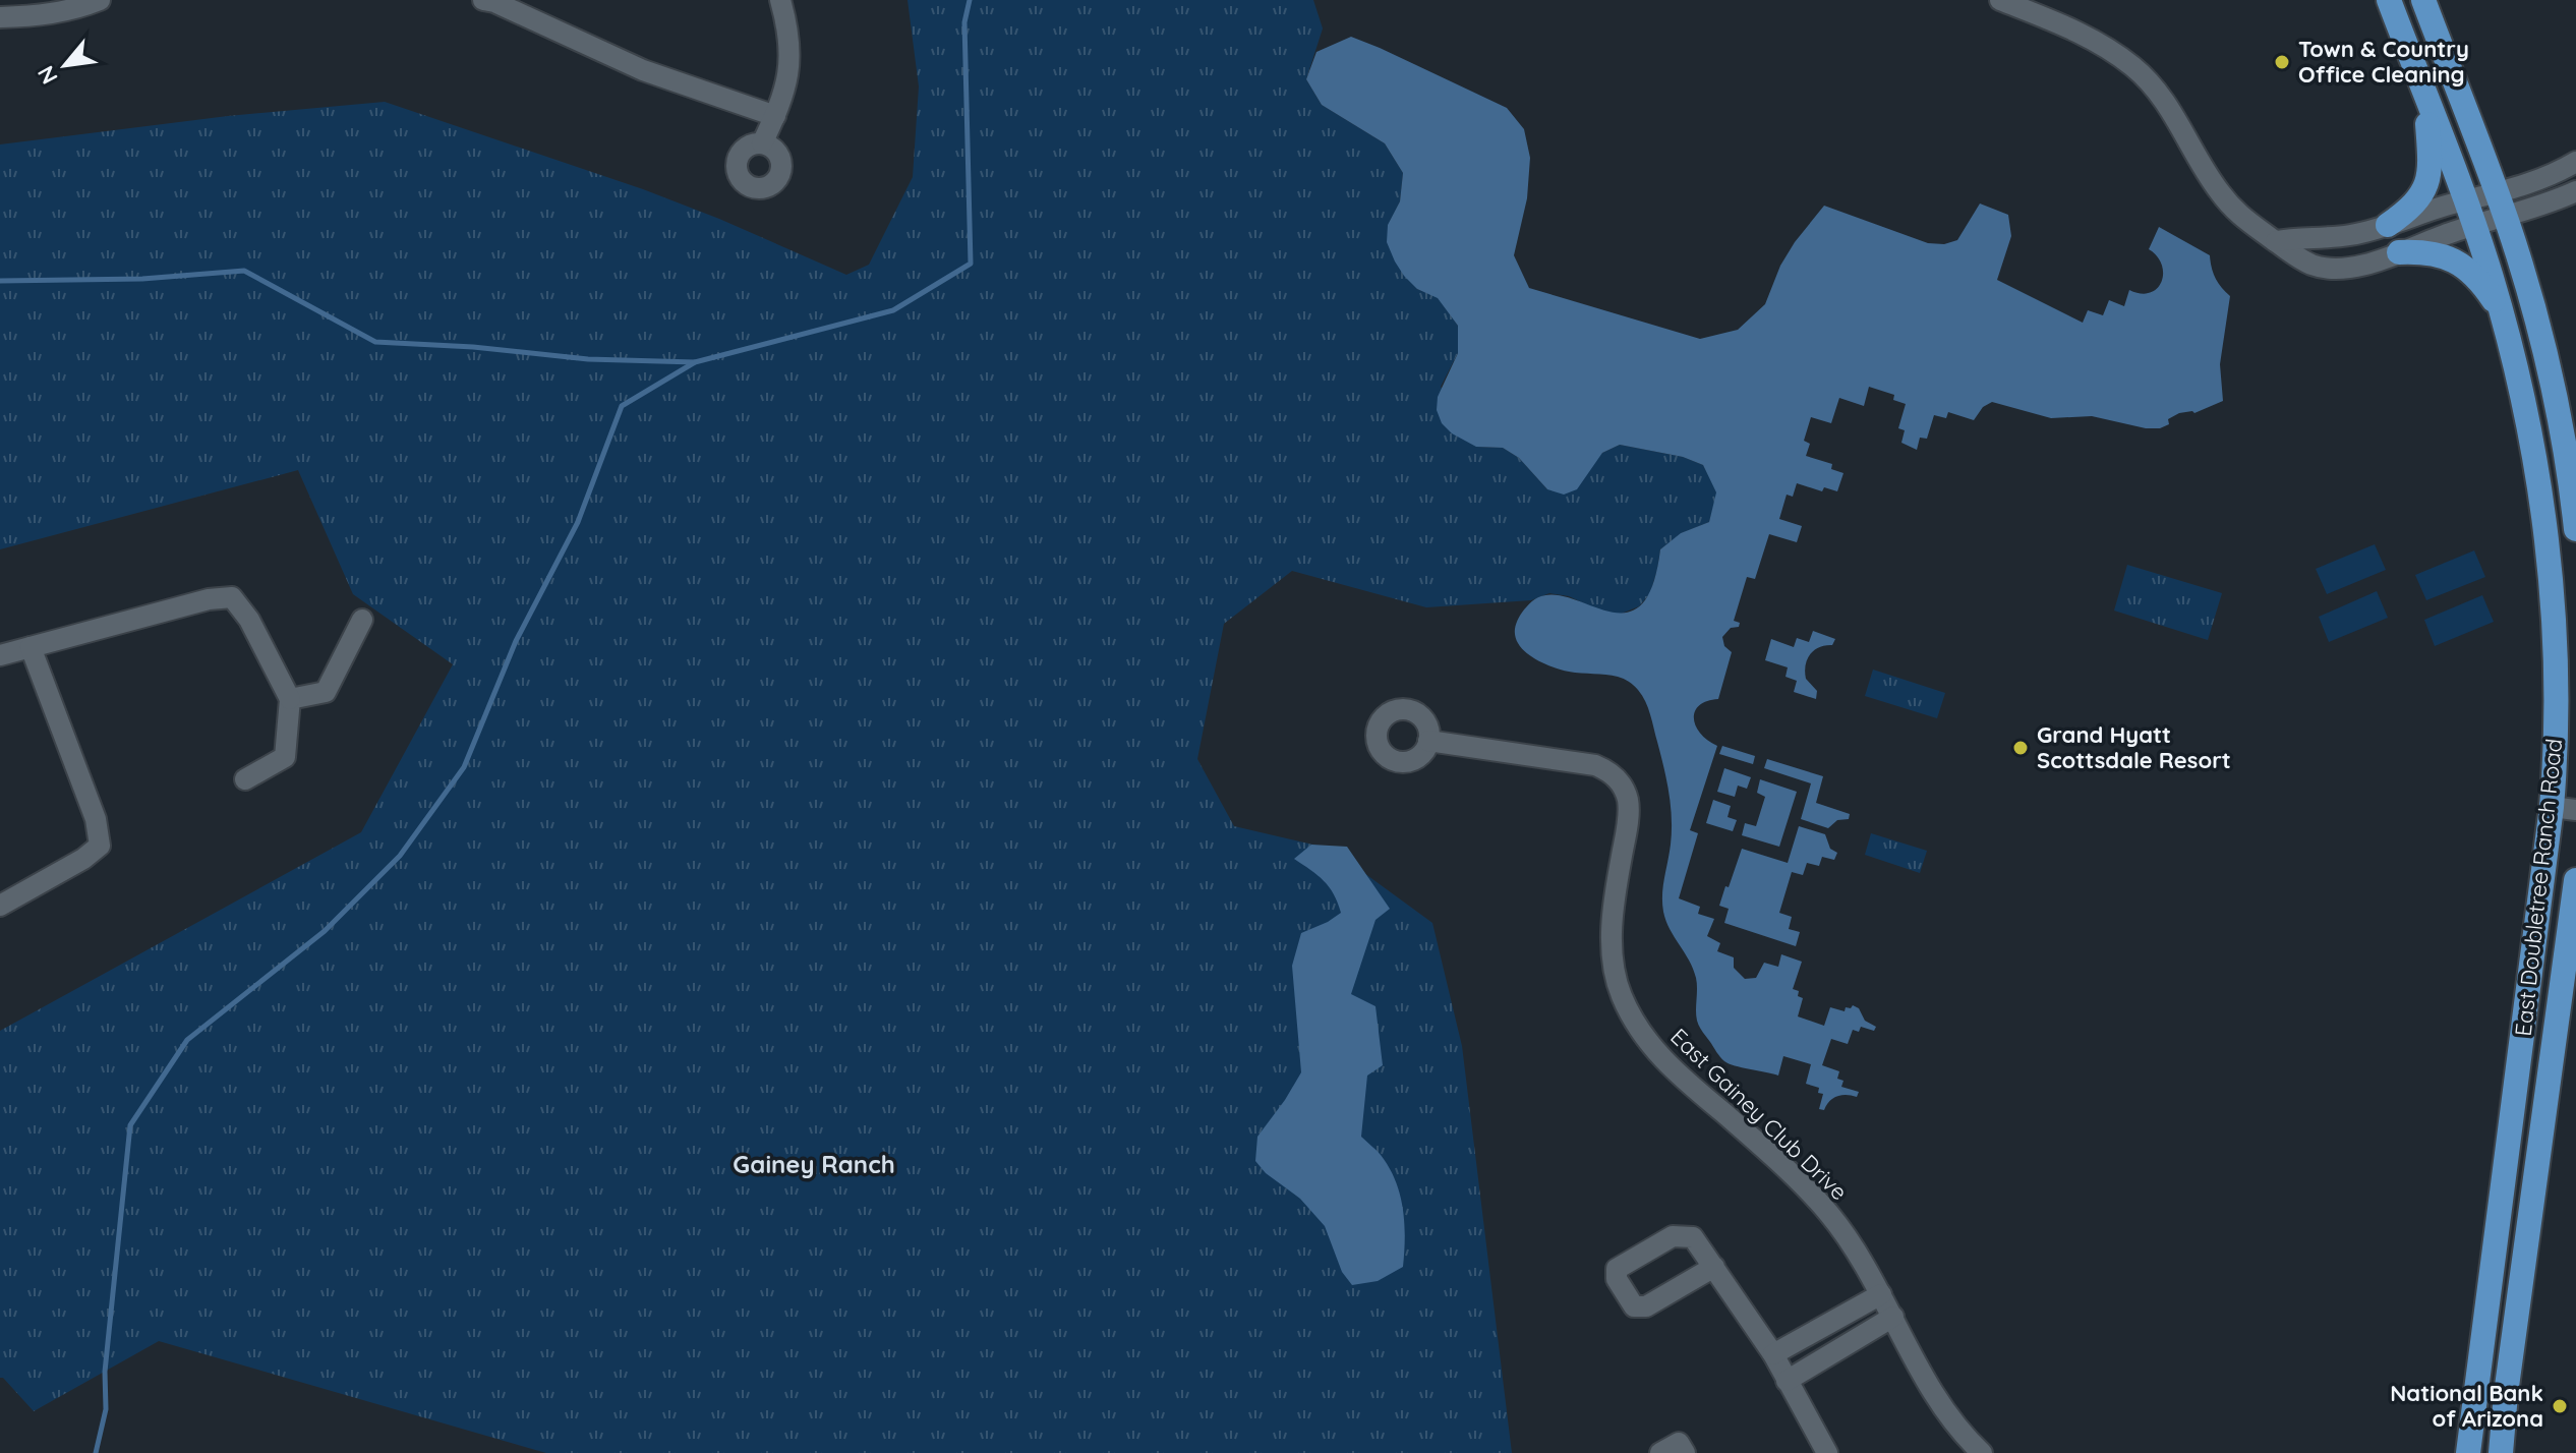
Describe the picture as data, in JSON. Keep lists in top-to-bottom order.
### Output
{
  "streets": {
    "main road": ["East Doubletree Ranch Road"],
    "street": ["East Gainey Club Drive"]
  },
  "districts": ["Gainey Ranch"],
  "places": ["Town & Country Office Cleaning", "Grand Hyatt Scottsdale Resort", "National Bank of Arizona"],
  "north": "bottom left"
}
